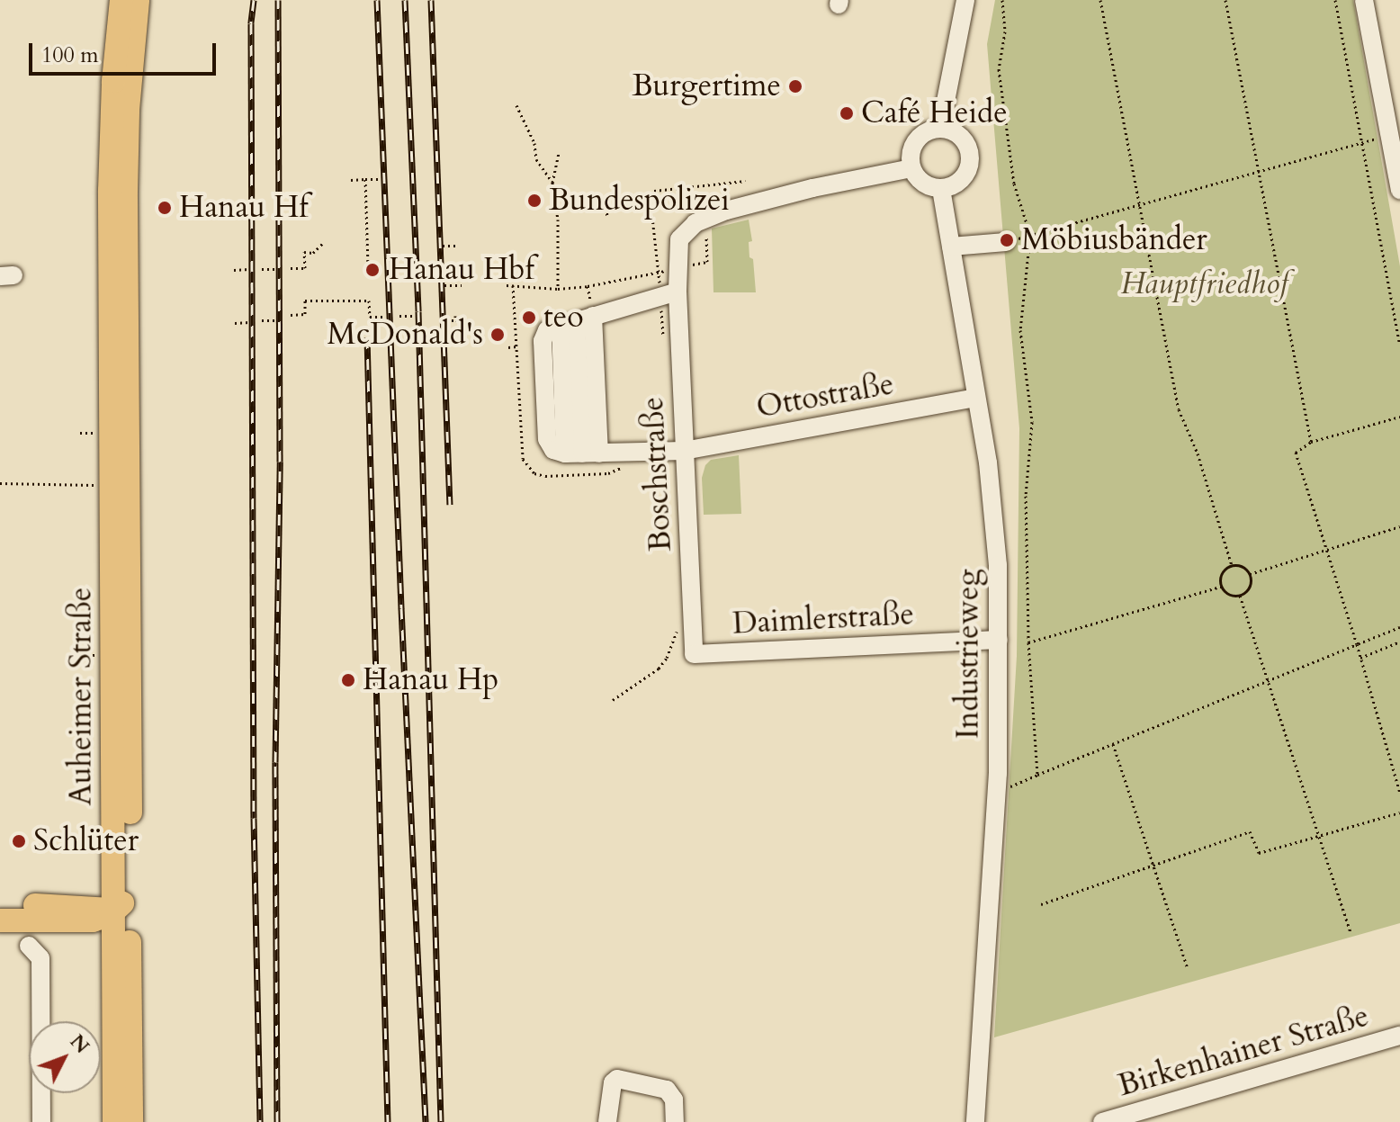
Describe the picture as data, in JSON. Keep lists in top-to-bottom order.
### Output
{
  "streets": {
    "main road": ["Auheimer Straße"],
    "street": [
      "Ottostraße",
      "Boschstraße",
      "Daimlerstraße",
      "Industrieweg",
      "Birkenhainer Straße"
    ]
  },
  "crossings": [
    ["Ottostraße", "Boschstraße"],
    ["Ottostraße", "Industrieweg"],
    ["Boschstraße", "Daimlerstraße"],
    ["Daimlerstraße", "Industrieweg"]
  ],
  "parks": ["Hauptfriedhof"],
  "places": [
    "Burgertime",
    "Café Heide",
    "Bundespolizei",
    "Hanau Hf",
    "Möbiusbänder",
    "Hanau Hbf",
    "teo",
    "McDonald's",
    "Hanau Hp",
    "Schlüter"
  ],
  "scale_bar": "100 m",
  "north": "top right"
}
